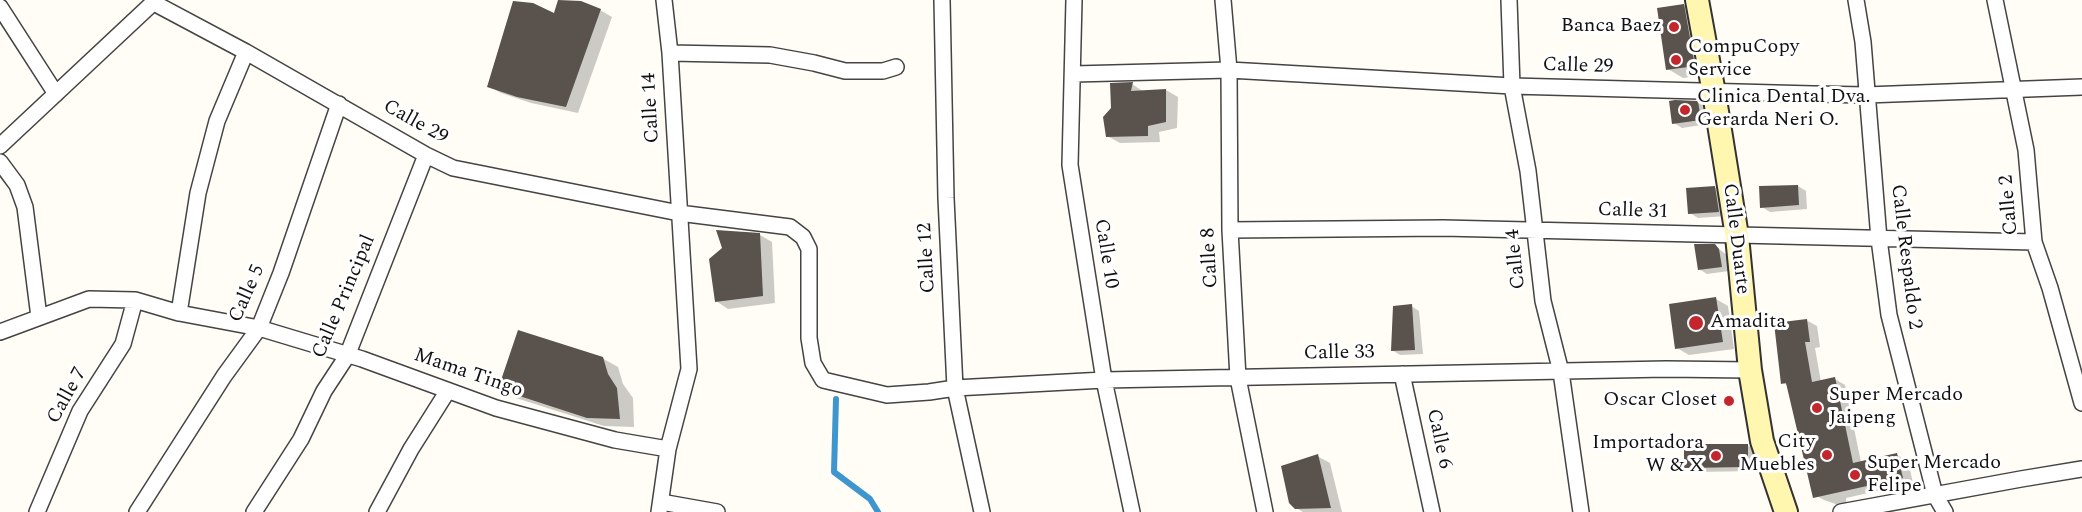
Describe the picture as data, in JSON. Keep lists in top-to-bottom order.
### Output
{
  "streets": {
    "street": [
      "Calle 29",
      "Calle 14",
      "Calle 2",
      "Calle 31",
      "Calle Duarte",
      "Calle 10",
      "Calle Respaldo 2",
      "Calle 12",
      "Calle 8",
      "Calle 4",
      "Calle 5",
      "Calle Principal",
      "Calle 33",
      "Mama Tingo",
      "Calle 7",
      "Calle 6"
    ]
  },
  "crossings": [
    ["Calle 29", "Calle 14"],
    ["Calle 29", "Calle 2"],
    ["Calle 29", "Calle Duarte"],
    ["Calle 29", "Calle 10"],
    ["Calle 29", "Calle Respaldo 2"],
    ["Calle 29", "Calle 8"],
    ["Calle 29", "Calle 4"],
    ["Calle 29", "Calle 5"],
    ["Calle 29", "Calle Principal"],
    ["Calle 29", "Calle 33"],
    ["Calle 14", "Mama Tingo"],
    ["Calle 2", "Calle 31"],
    ["Calle 31", "Calle Duarte"],
    ["Calle 31", "Calle Respaldo 2"],
    ["Calle 31", "Calle 8"],
    ["Calle 31", "Calle 4"],
    ["Calle Duarte", "Calle 33"],
    ["Calle 10", "Calle 33"],
    ["Calle 12", "Calle 33"],
    ["Calle 8", "Calle 33"],
    ["Calle 4", "Calle 33"],
    ["Calle 5", "Mama Tingo"],
    ["Calle Principal", "Mama Tingo"],
    ["Calle 33", "Calle 6"],
    ["Mama Tingo", "Calle 7"]
  ],
  "places": [
    "Banca Baez",
    "CompuCopy Service",
    "Clinica Dental Dva. Gerarda Neri O.",
    "Amadita",
    "Oscar Closet",
    "Super Mercado Jaipeng",
    "City Muebles",
    "Importadora W & X",
    "Super Mercado Felipe"
  ]
}
